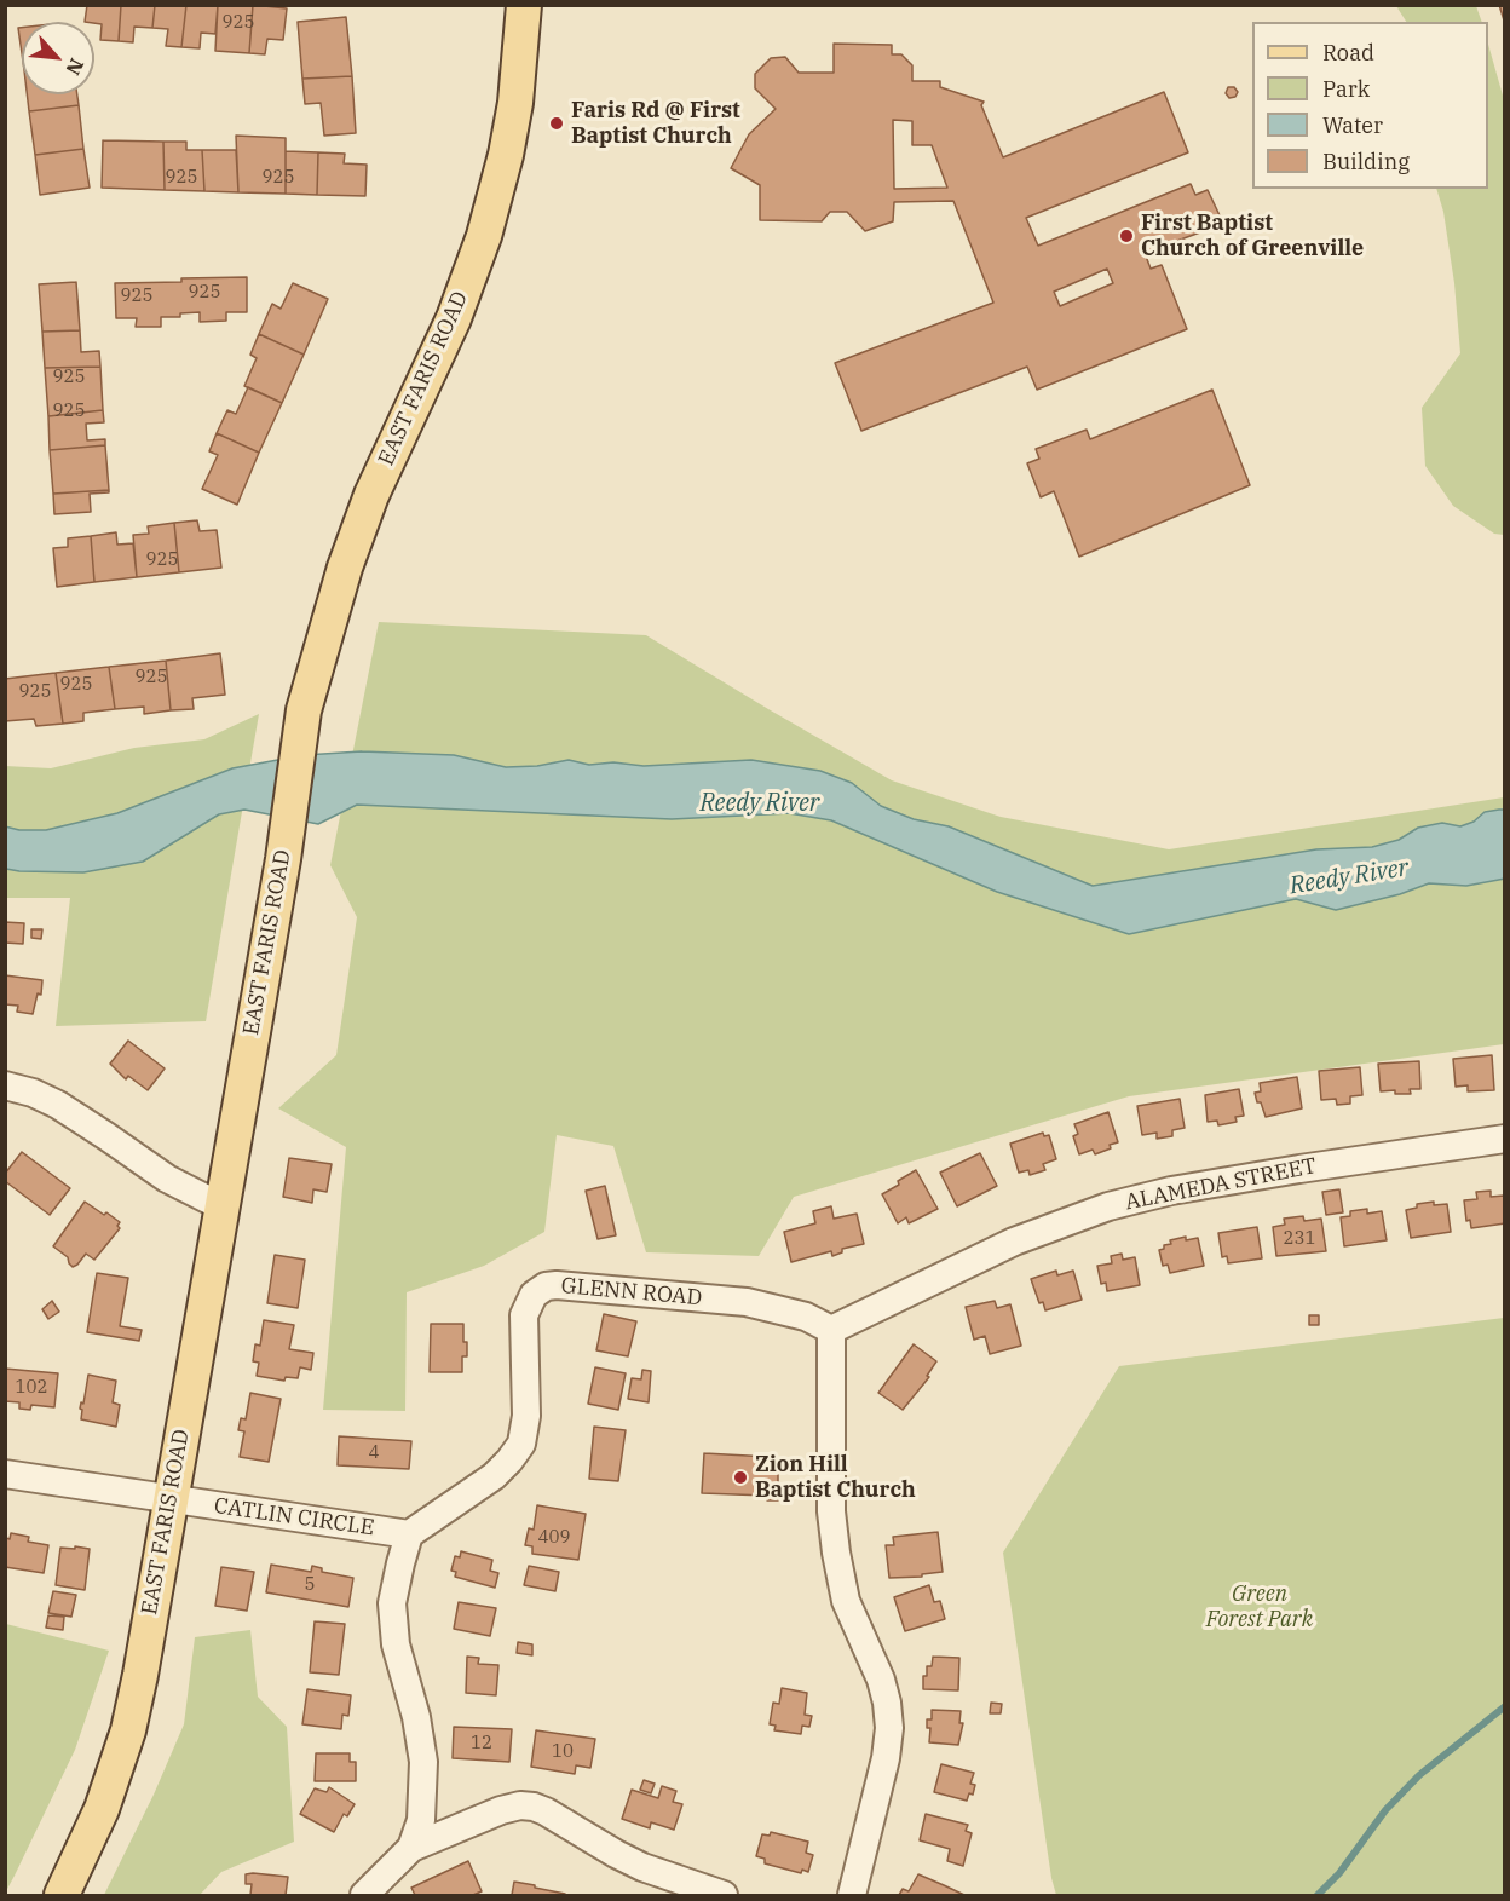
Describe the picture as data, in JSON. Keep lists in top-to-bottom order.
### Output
{
  "streets": {
    "main road": ["EAST FARIS ROAD"],
    "street": ["ALAMEDA STREET", "GLENN ROAD", "CATLIN CIRCLE"]
  },
  "crossings": [
    ["EAST FARIS ROAD", "CATLIN CIRCLE"],
    ["ALAMEDA STREET", "GLENN ROAD"],
    ["GLENN ROAD", "CATLIN CIRCLE"]
  ],
  "water": ["Reedy River"],
  "parks": ["Green Forest Park"],
  "places": ["Faris Rd @ First Baptist Church", "First Baptist Church of Greenville", "Zion Hill Baptist Church"],
  "house_numbers": [
    "925",
    "925",
    "925",
    "925",
    "925",
    "925",
    "925",
    "925",
    "925",
    "925",
    "925",
    "231",
    "102",
    "4",
    "409",
    "5",
    "12",
    "10"
  ],
  "legend": [
    "Road",
    "Park",
    "Water",
    "Building"
  ],
  "north": "bottom right"
}
